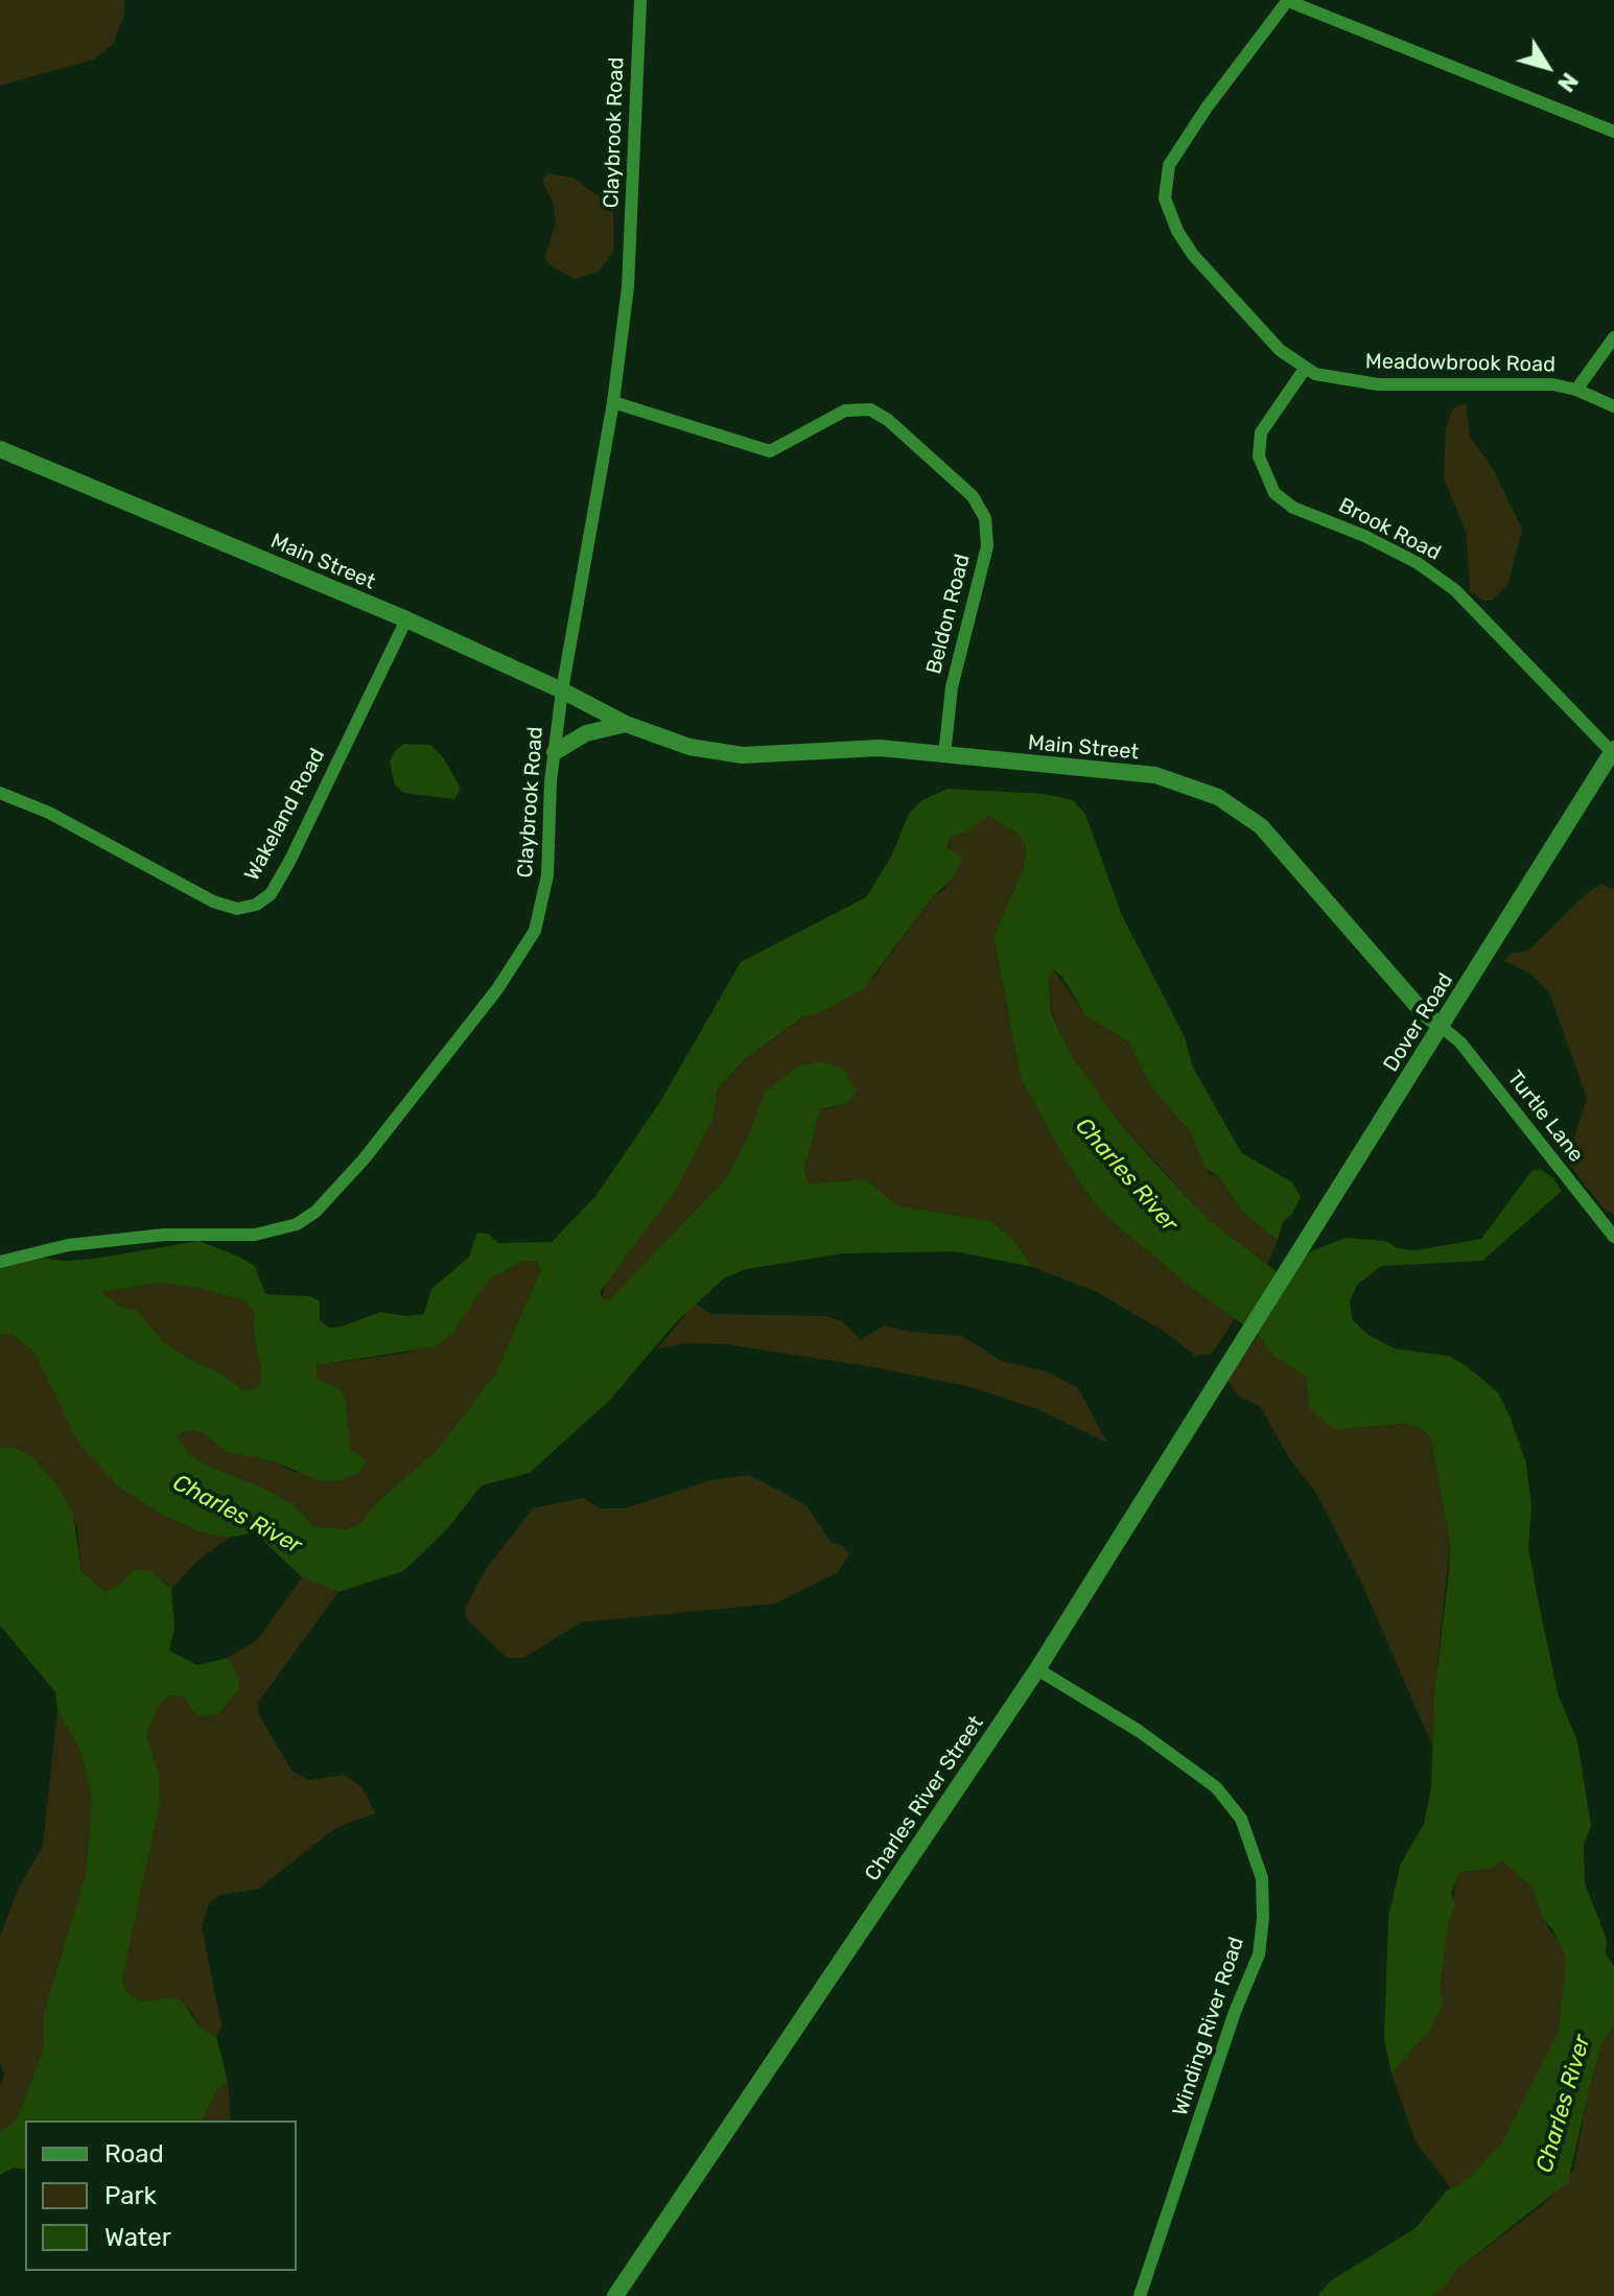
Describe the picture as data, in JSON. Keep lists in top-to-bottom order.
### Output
{
  "streets": {
    "street": [
      "Claybrook Road",
      "Meadowbrook Road",
      "Brook Road",
      "Main Street",
      "Beldon Road",
      "Wakeland Road",
      "Dover Road",
      "Turtle Lane",
      "Charles River Street",
      "Winding River Road"
    ]
  },
  "crossings": [
    ["Claybrook Road", "Main Street"],
    ["Claybrook Road", "Beldon Road"],
    ["Meadowbrook Road", "Brook Road"],
    ["Brook Road", "Dover Road"],
    ["Main Street", "Beldon Road"],
    ["Main Street", "Wakeland Road"],
    ["Main Street", "Dover Road"],
    ["Main Street", "Turtle Lane"],
    ["Dover Road", "Turtle Lane"],
    ["Dover Road", "Charles River Street"],
    ["Charles River Street", "Winding River Road"]
  ],
  "water": ["Charles River"],
  "legend": ["Road", "Park", "Water"],
  "north": "bottom right"
}
